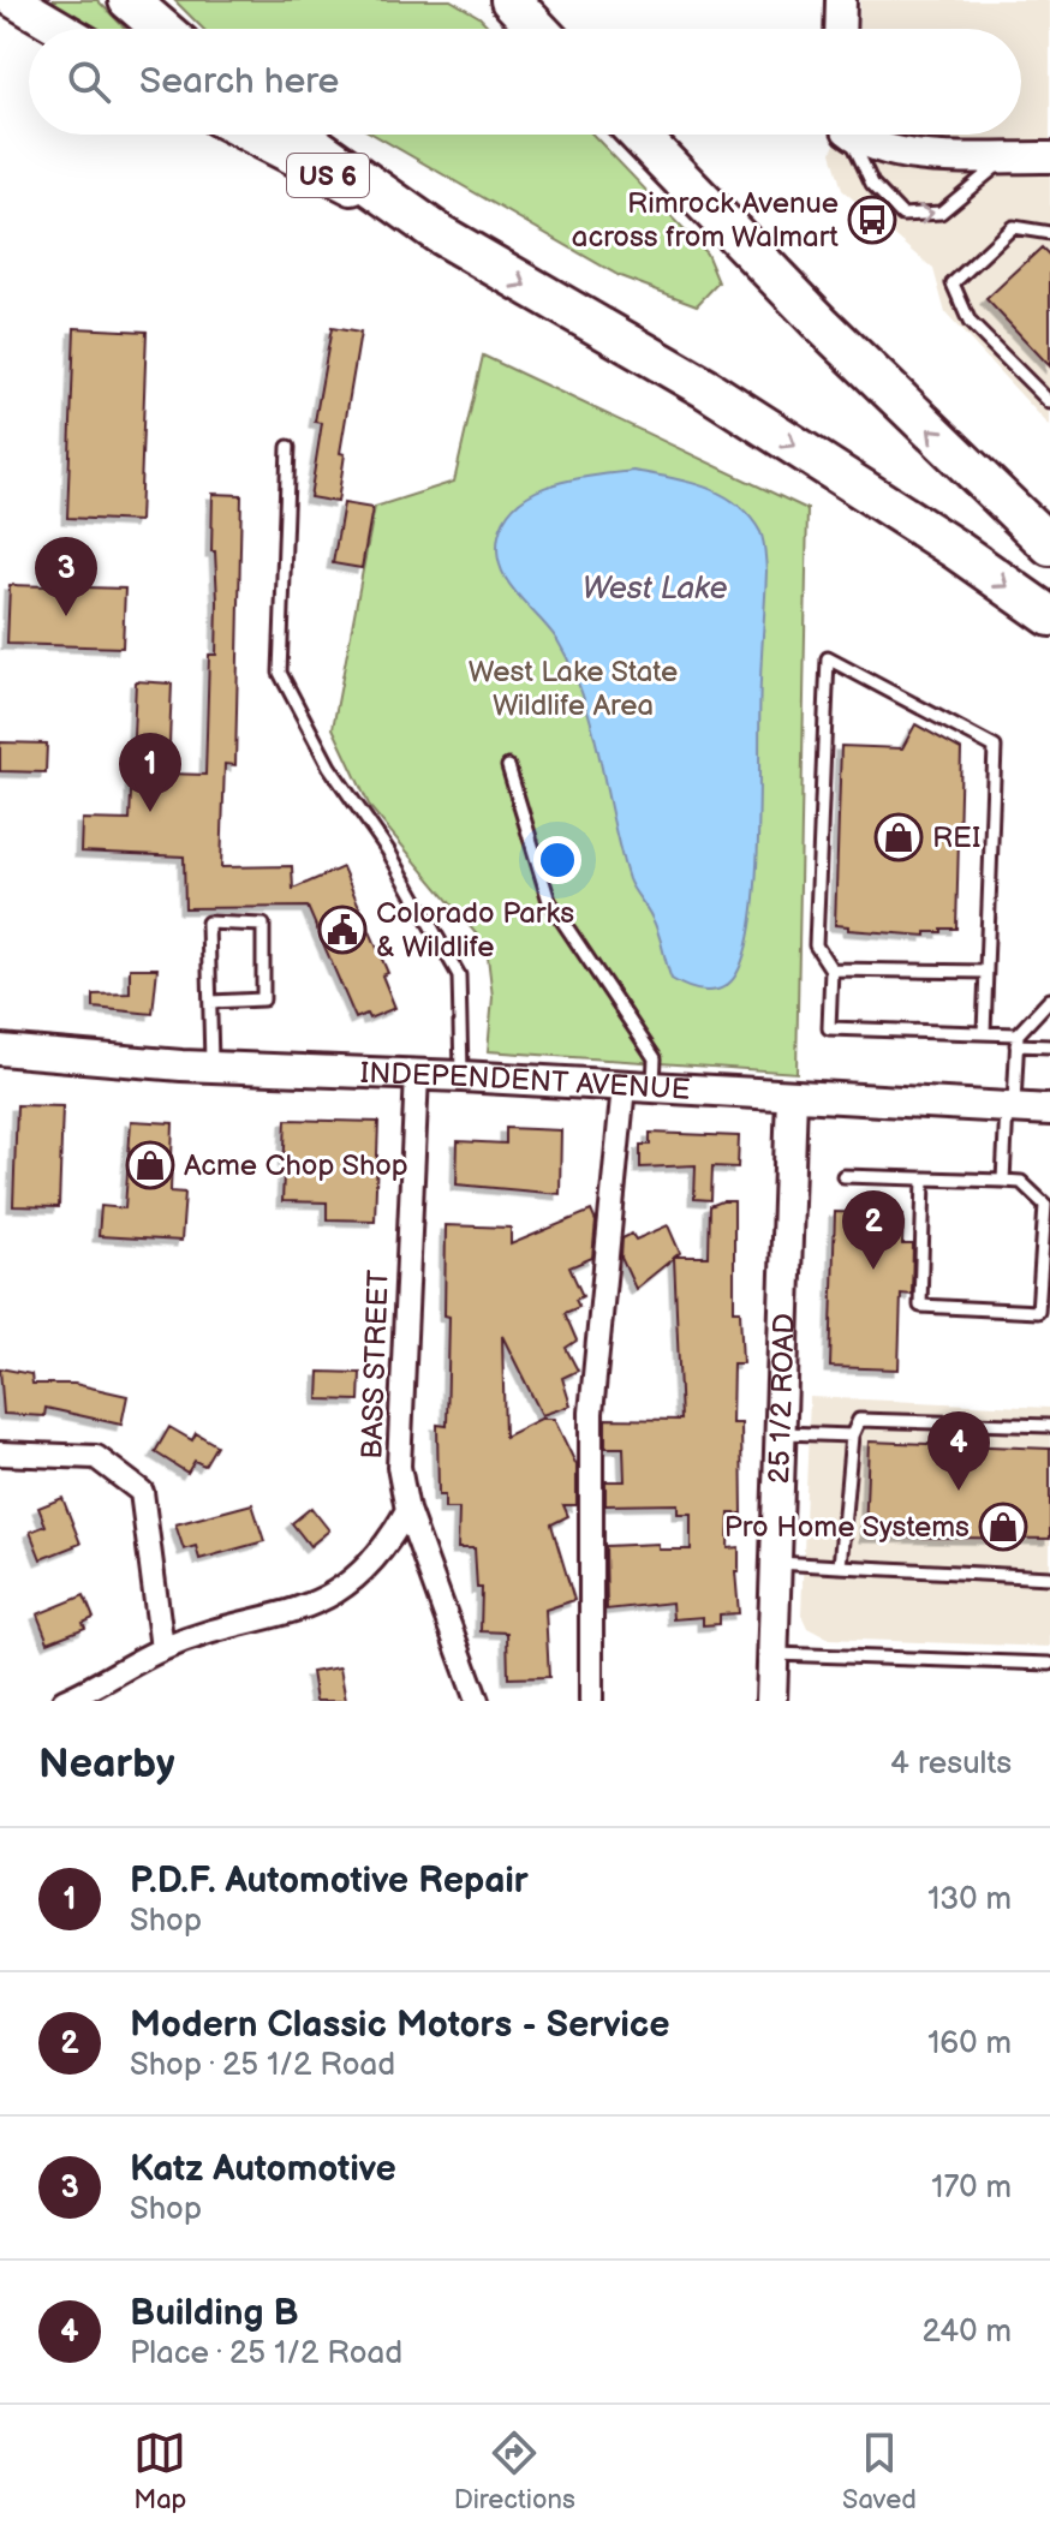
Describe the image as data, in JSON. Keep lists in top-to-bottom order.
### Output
{
  "streets": {
    "main road": ["US 6"],
    "street": ["INDEPENDENT AVENUE", "BASS STREET", "25 1/2 ROAD"]
  },
  "crossings": [
    ["INDEPENDENT AVENUE", "BASS STREET"],
    ["INDEPENDENT AVENUE", "25 1/2 ROAD"]
  ],
  "water": ["West Lake"],
  "parks": ["West Lake State Wildlife Area"],
  "places": {
    "bus stop": ["Rimrock Avenue across from Walmart"],
    "shop": ["REI", "Acme Chop Shop", "Pro Home Systems"],
    "public building": ["Colorado Parks & Wildlife"]
  },
  "page": {
    "search": "Search here",
    "pins": [
      "3",
      "1",
      "2",
      "4"
    ],
    "heading": ["Nearby", "4 results"],
    "list": [
      {
        "mark": "1",
        "name": "P.D.F. Automotive Repair",
        "note": "Shop",
        "value": "130 m"
      },
      {
        "mark": "2",
        "name": "Modern Classic Motors - Service",
        "note": "Shop · 25 1/2 Road",
        "value": "160 m"
      },
      {
        "mark": "3",
        "name": "Katz Automotive",
        "note": "Shop",
        "value": "170 m"
      },
      {
        "mark": "4",
        "name": "Building B",
        "note": "Place · 25 1/2 Road",
        "value": "240 m"
      }
    ],
    "nav": ["Map", "Directions", "Saved"]
  }
}
